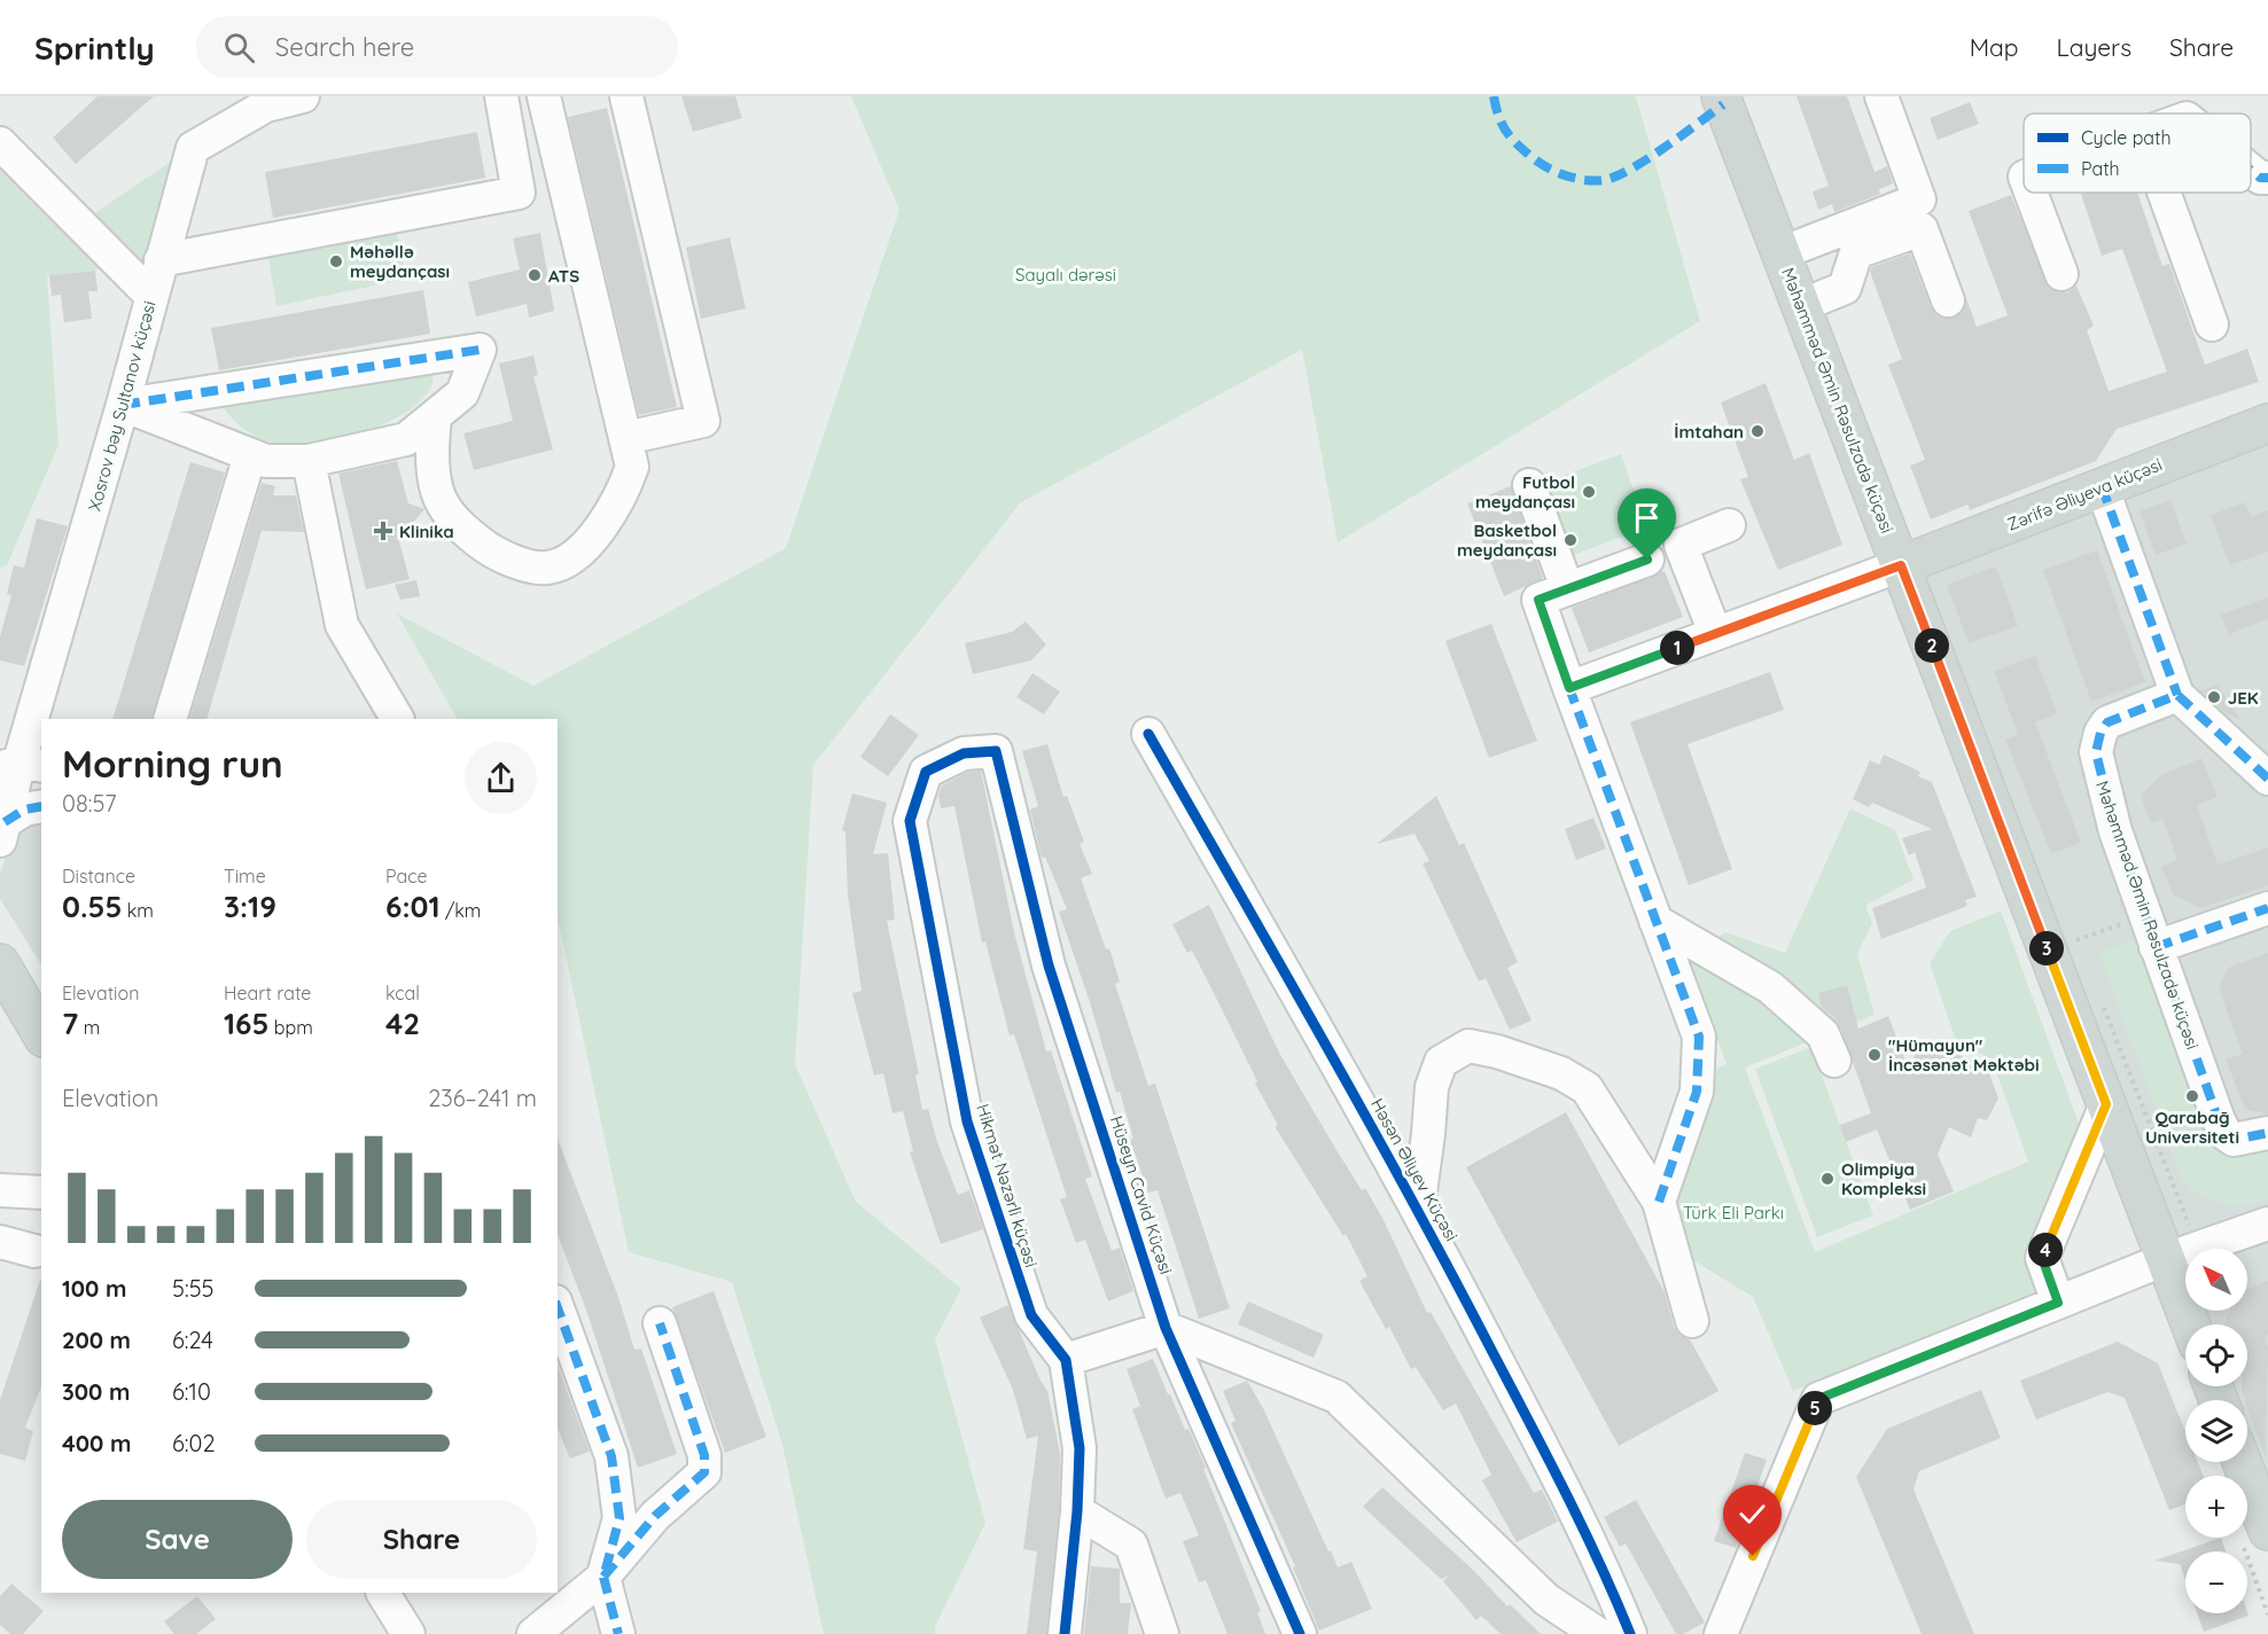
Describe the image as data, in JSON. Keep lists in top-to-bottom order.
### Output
{
  "streets": {
    "main road": ["Məhəmməd Əmin Rəsulzadə küçəsi", "Zərifə Əliyeva küçəsi"],
    "street": [
      "Xosrov bəy Sultanov küçəsi",
      "Həsən Əliyev Küçəsi",
      "Hikmət Nəzərli küçəsi",
      "Hüseyn Cavid Küçəsi"
    ]
  },
  "crossings": [
    ["Məhəmməd Əmin Rəsulzadə küçəsi", "Zərifə Əliyeva küçəsi"],
    ["Hikmət Nəzərli küçəsi", "Hüseyn Cavid Küçəsi"]
  ],
  "parks": ["Sayalı dərəsi", "Türk Eli Parkı"],
  "places": {
    "other": [
      "Məhəllə meydançası",
      "ATS",
      "İmtahan",
      "Futbol meydançası",
      "Basketbol meydançası",
      "JEK",
      "\"Hümayun\" İncəsənət Məktəbi",
      "Qarabağ Universiteti",
      "Olimpiya Kompleksi"
    ],
    "health": ["Klinika"]
  },
  "legend": ["Cycle path", "Path"],
  "north": "top left",
  "page": {
    "header": "Sprintly",
    "search": "Search here",
    "nav": ["Map", "Layers", "Share"],
    "pins": [
      "2",
      "1",
      "3",
      "4",
      "5"
    ],
    "heading": ["Morning run", "08:57"],
    "stats": [
      ["Distance", "0.55 km"],
      ["Time", "3:19"],
      ["Pace", "6:01 /km"],
      ["Elevation", "7 m"],
      ["Heart rate", "165 bpm"],
      ["kcal", "42"]
    ],
    "chart": ["Elevation", "236–241 m"],
    "map_buttons": ["+", "−"],
    "list": [
      {
        "name": "100 m",
        "note": "5:55"
      },
      {
        "name": "200 m",
        "note": "6:24"
      },
      {
        "name": "300 m",
        "note": "6:10"
      },
      {
        "name": "400 m",
        "note": "6:02"
      }
    ],
    "buttons": ["Save", "Share"]
  }
}
